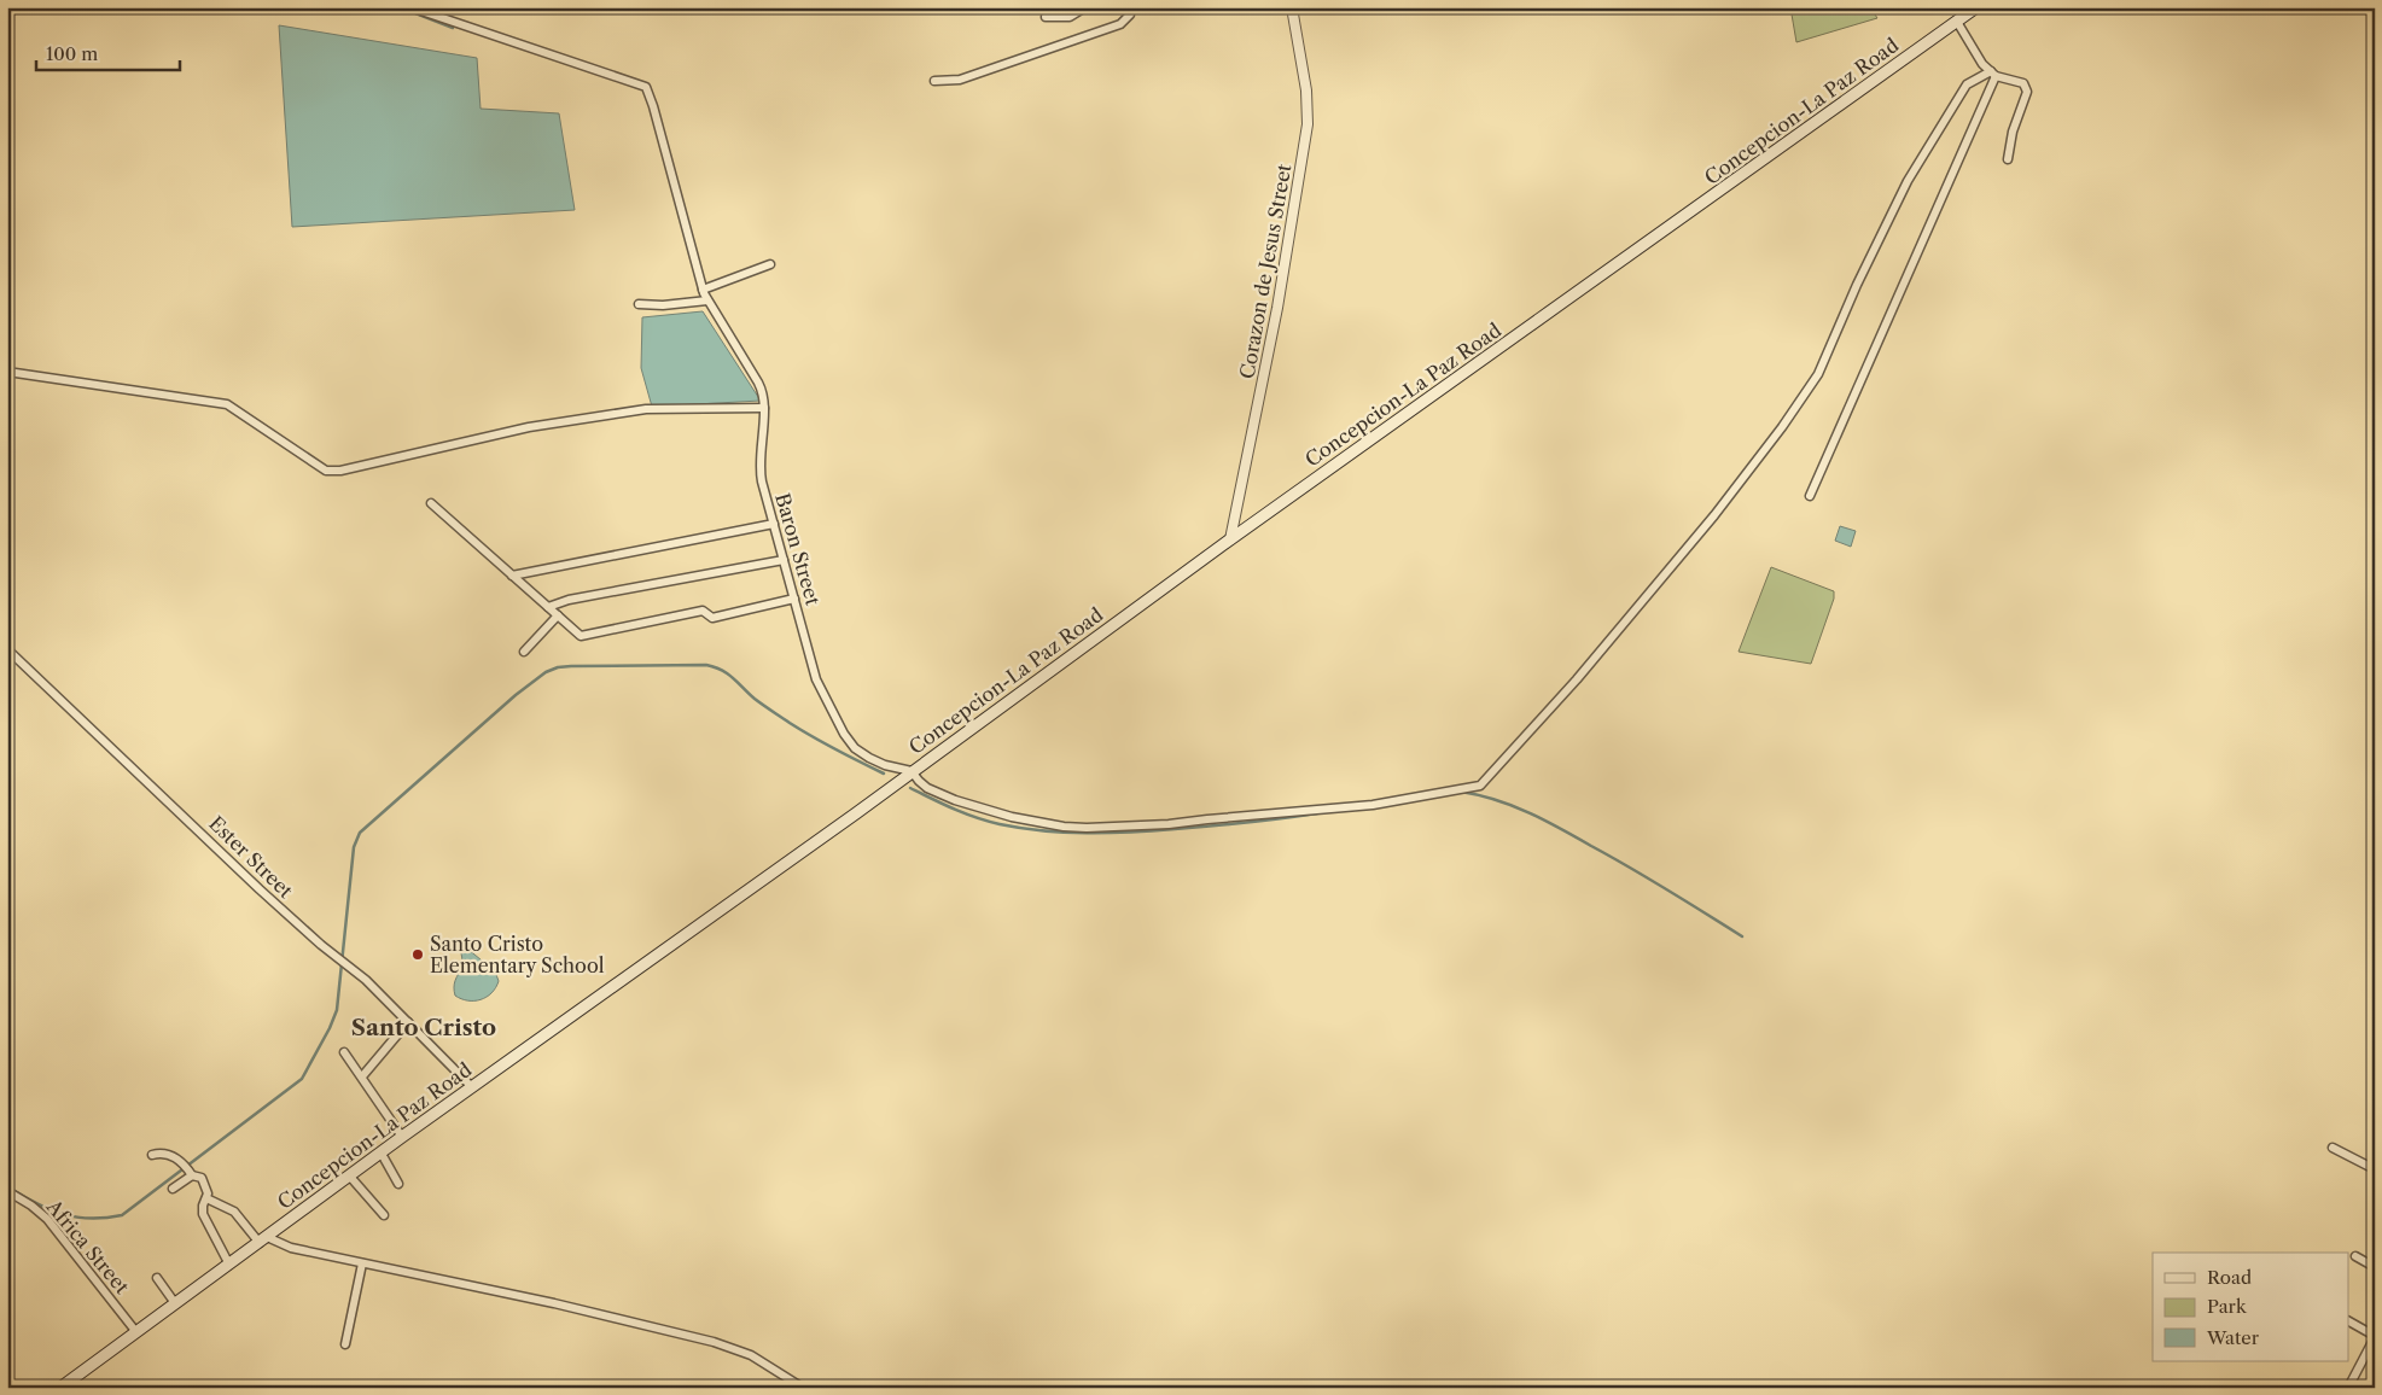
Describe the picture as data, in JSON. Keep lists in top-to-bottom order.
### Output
{
  "streets": {
    "main road": ["Concepcion-La Paz Road"],
    "street": [
      "Corazon de Jesus Street",
      "Baron Street",
      "Ester Street",
      "Africa Street"
    ]
  },
  "crossings": [
    ["Concepcion-La Paz Road", "Corazon de Jesus Street"],
    ["Concepcion-La Paz Road", "Baron Street"],
    ["Concepcion-La Paz Road", "Ester Street"],
    ["Concepcion-La Paz Road", "Africa Street"]
  ],
  "districts": ["Santo Cristo"],
  "places": ["Santo Cristo Elementary School"],
  "legend": ["Road", "Park", "Water"],
  "scale_bar": "100 m"
}
